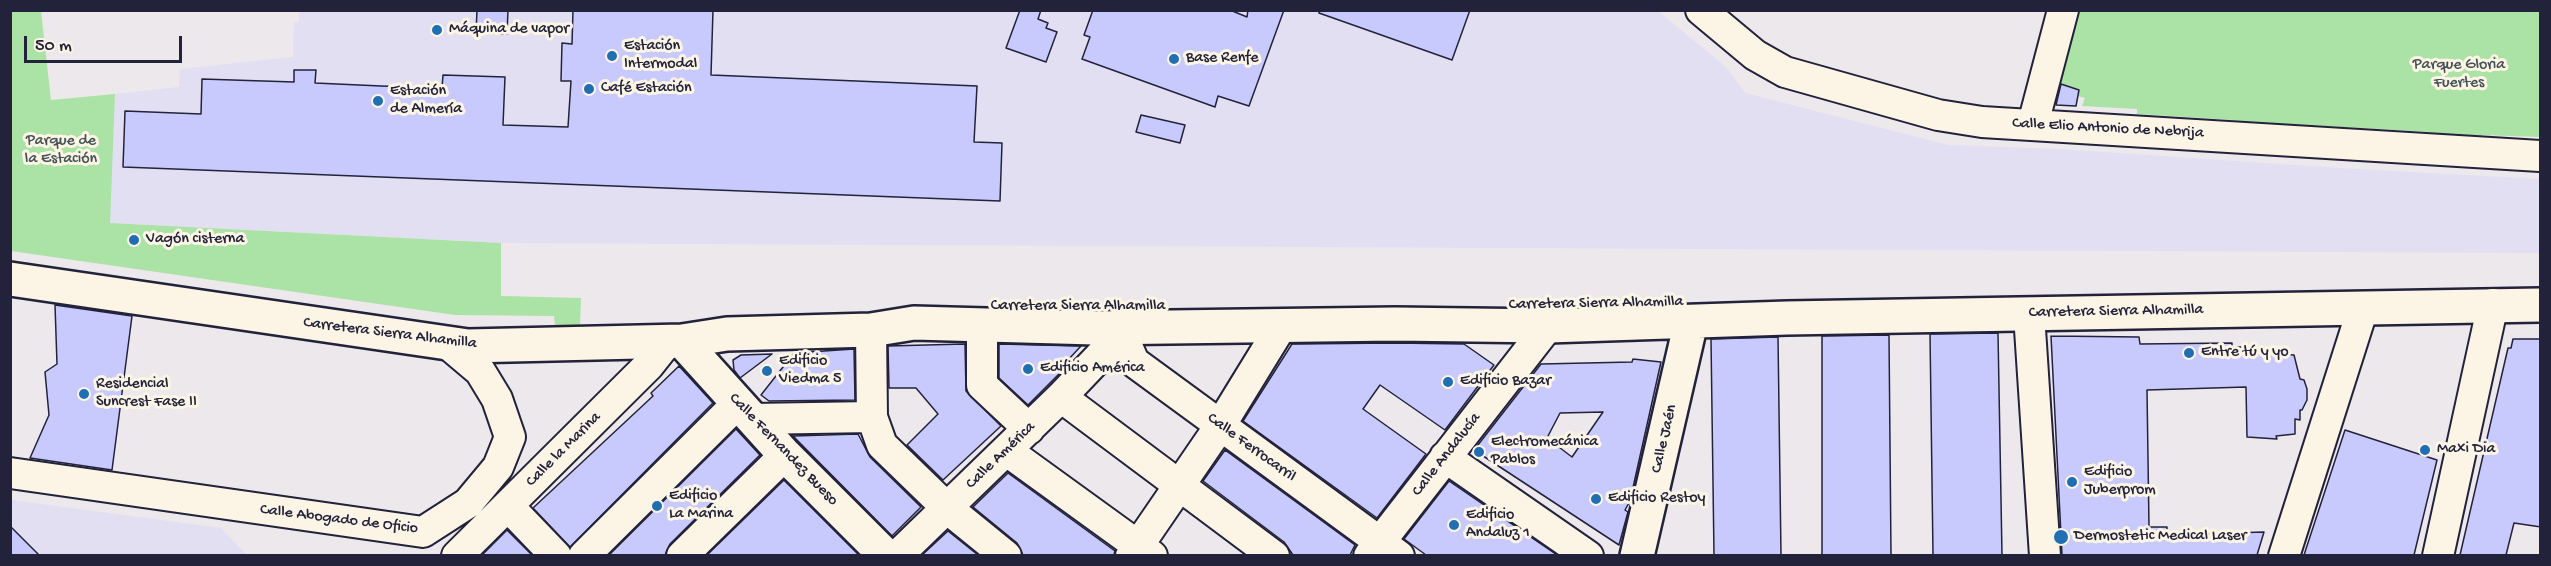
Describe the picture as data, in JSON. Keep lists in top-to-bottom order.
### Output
{
  "streets": {
    "main road": ["Carretera Sierra Alhamilla", "Calle Jaén", "Calle Fernandez Bueso"],
    "street": [
      "Calle Elio Antonio de Nebrija",
      "Calle Ferrocarril",
      "Calle la Marina",
      "Calle Andalucía",
      "Calle América",
      "Calle Abogado de Oficio"
    ]
  },
  "crossings": [
    ["Carretera Sierra Alhamilla", "Calle Jaén"],
    ["Carretera Sierra Alhamilla", "Calle Ferrocarril"],
    ["Carretera Sierra Alhamilla", "Calle la Marina"],
    ["Carretera Sierra Alhamilla", "Calle Fernandez Bueso"],
    ["Carretera Sierra Alhamilla", "Calle Andalucía"],
    ["Carretera Sierra Alhamilla", "Calle América"],
    ["Carretera Sierra Alhamilla", "Calle Abogado de Oficio"],
    ["Calle Ferrocarril", "Calle Andalucía"],
    ["Calle Ferrocarril", "Calle América"],
    ["Calle la Marina", "Calle Fernandez Bueso"]
  ],
  "parks": ["Parque Gloria Fuertes", "Parque de la Estación"],
  "places": [
    "Máquina de vapor",
    "Estación Intermodal",
    "Base Renfe",
    "Café Estación",
    "Estación de Almería",
    "Vagón cisterna",
    "Entre tú y yo",
    "Edificio América",
    "Edificio Viedma 5",
    "Edificio Bazar",
    "Residencial Suncrest Fase II",
    "Maxi Dia",
    "Electromecánica Pablos",
    "Edificio Juberprom",
    "Edificio Restoy",
    "Edificio La Marina",
    "Edificio Andaluz 1",
    "Dermostetic Medical Laser"
  ],
  "scale_bar": "50 m"
}
